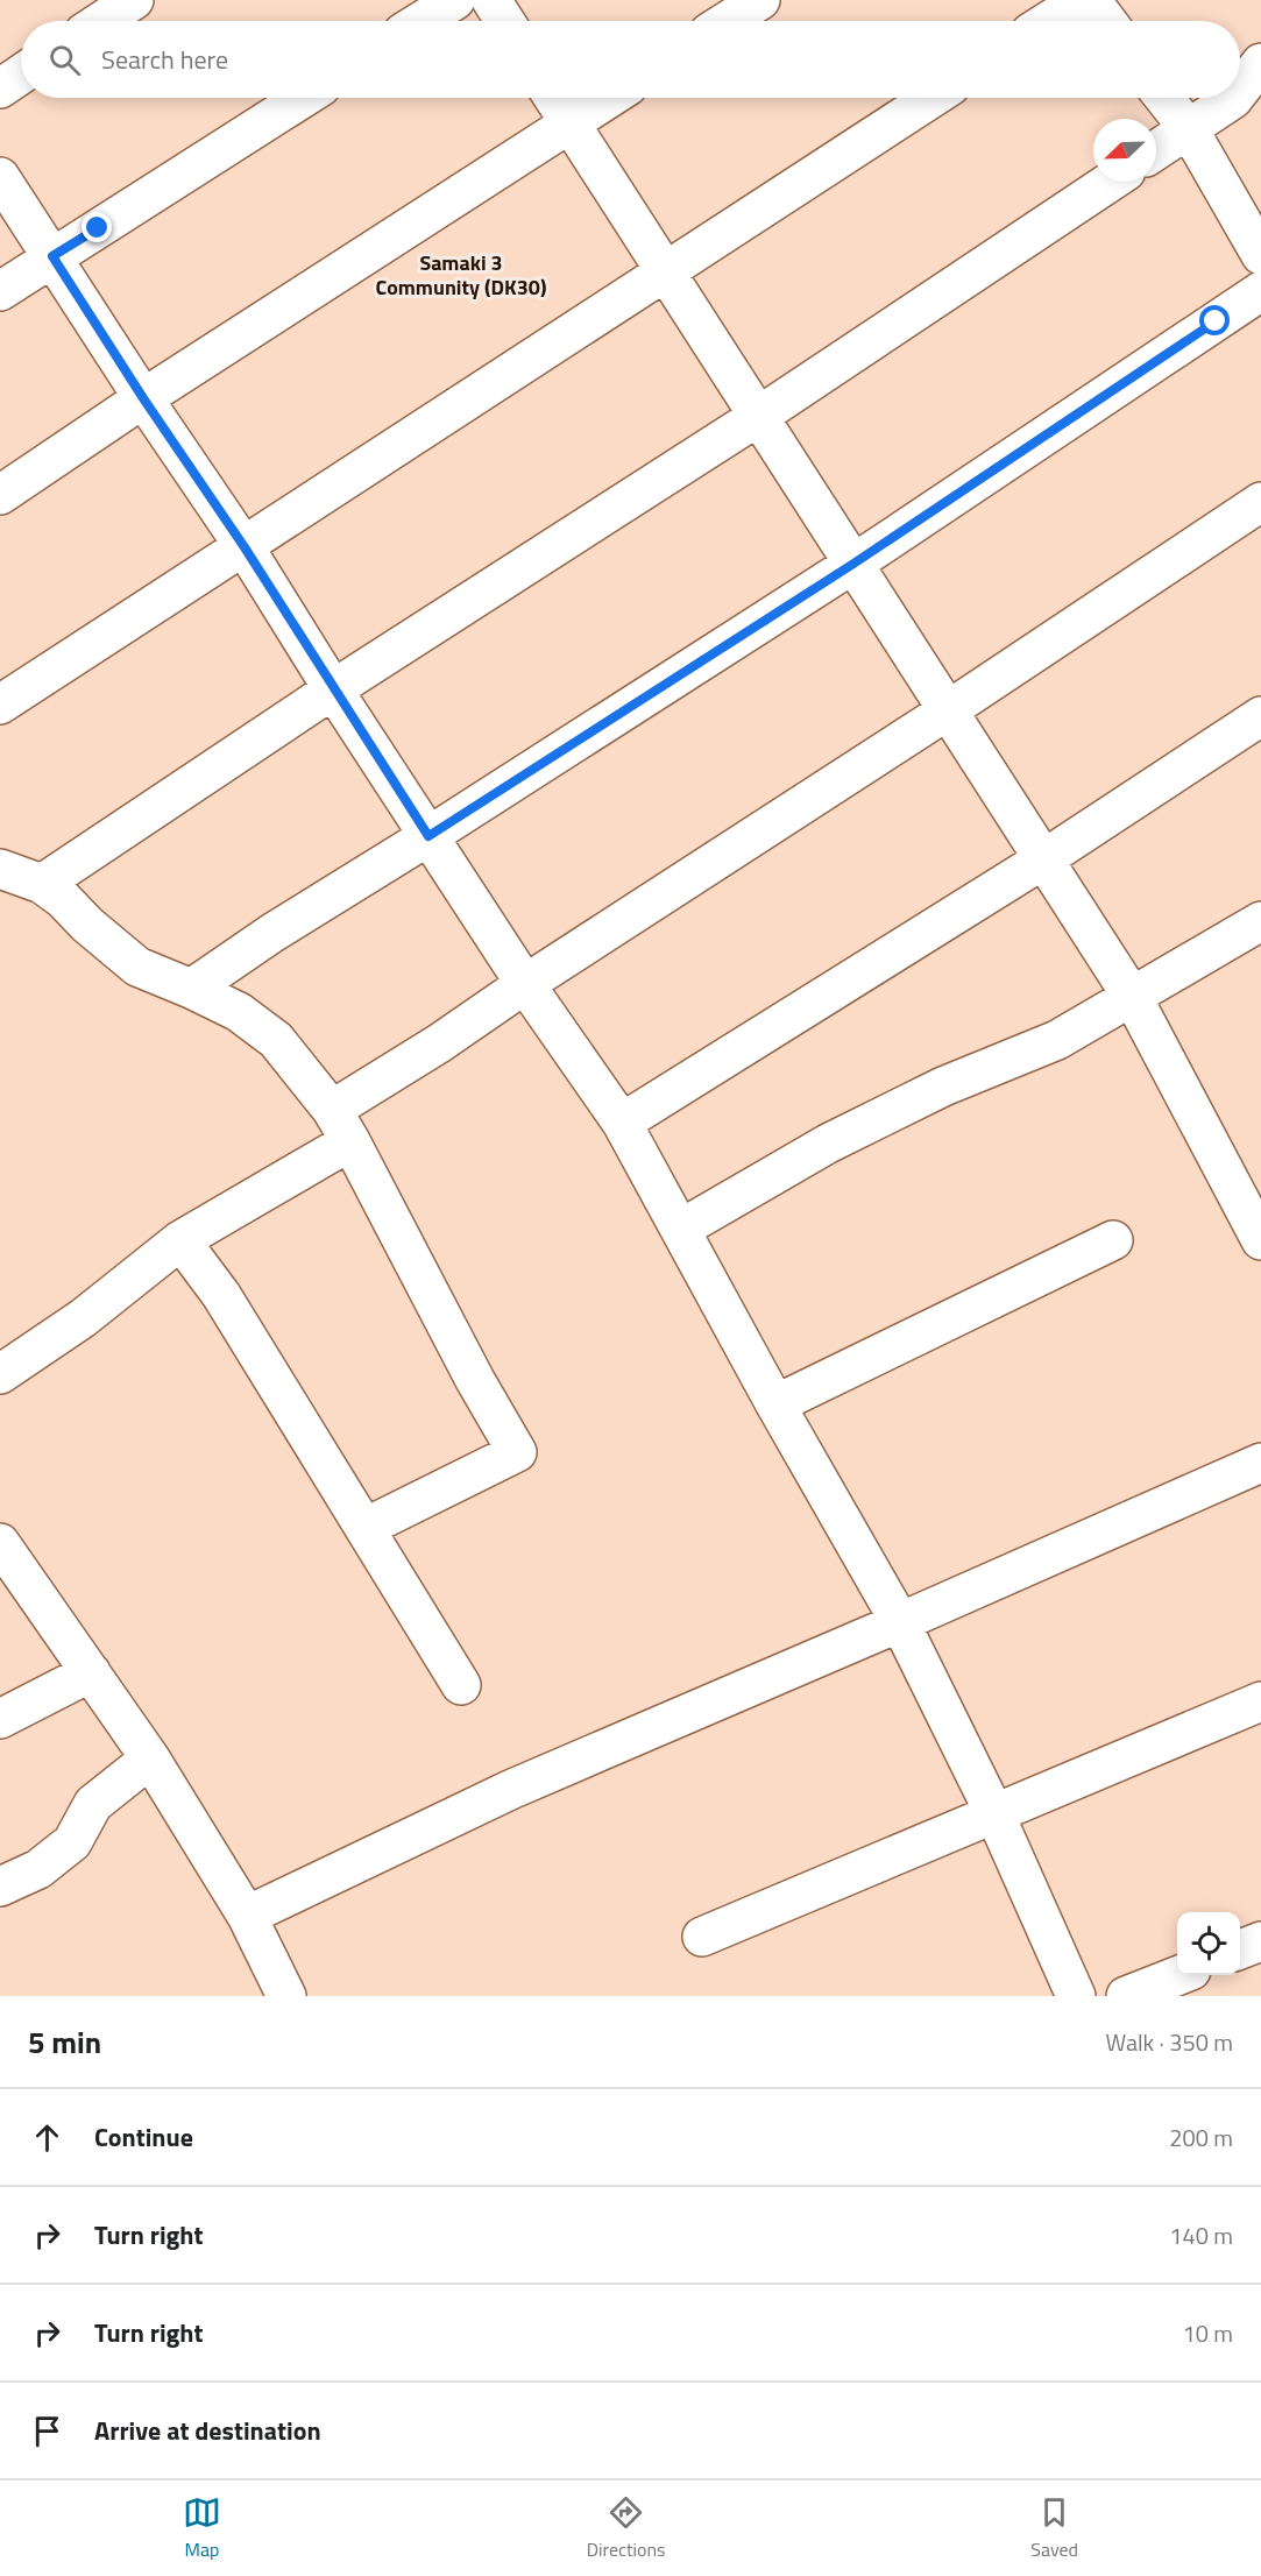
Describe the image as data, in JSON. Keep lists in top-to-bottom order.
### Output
{
  "districts": ["Samaki 3 Community (DK30)"],
  "north": "bottom left",
  "page": {
    "search": "Search here",
    "heading": ["5 min", "Walk · 350 m"],
    "list": [
      ["Continue", "200 m"],
      ["Turn right", "140 m"],
      ["Turn right", "10 m"],
      "Arrive at destination"
    ],
    "nav": ["Map", "Directions", "Saved"]
  }
}
